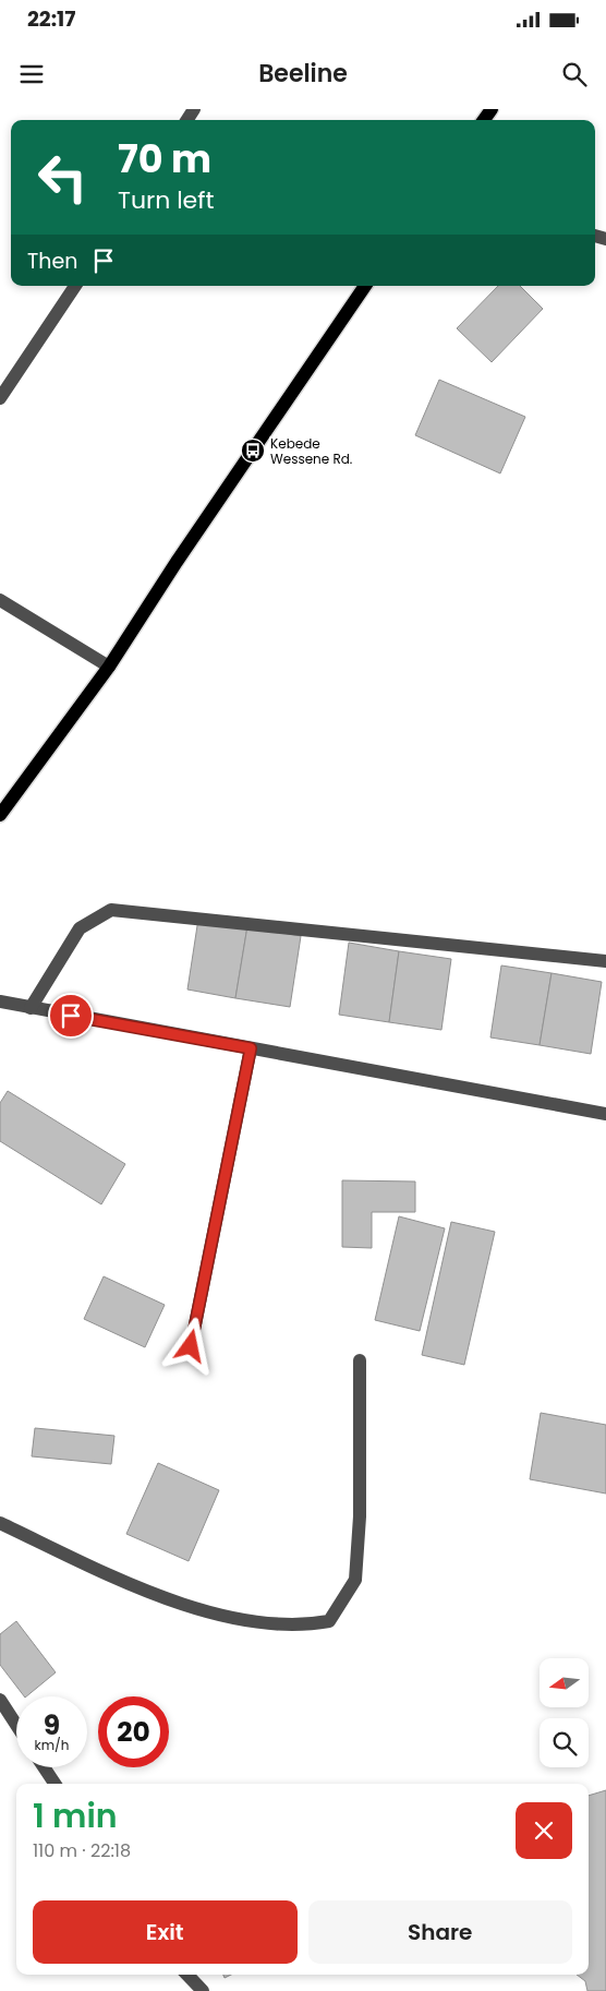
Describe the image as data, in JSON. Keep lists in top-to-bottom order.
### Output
{
  "places": {
    "bus stop": ["Kebede Wessene Rd."]
  },
  "north": "left",
  "page": {
    "status": "22:17",
    "header": "Beeline",
    "turn": ["70 m", "Turn left"],
    "then": "Then",
    "speed": "9 km/h",
    "limit": "20",
    "heading": ["1 min", "110 m · 22:18"],
    "buttons": ["Exit", "Share"]
  }
}
